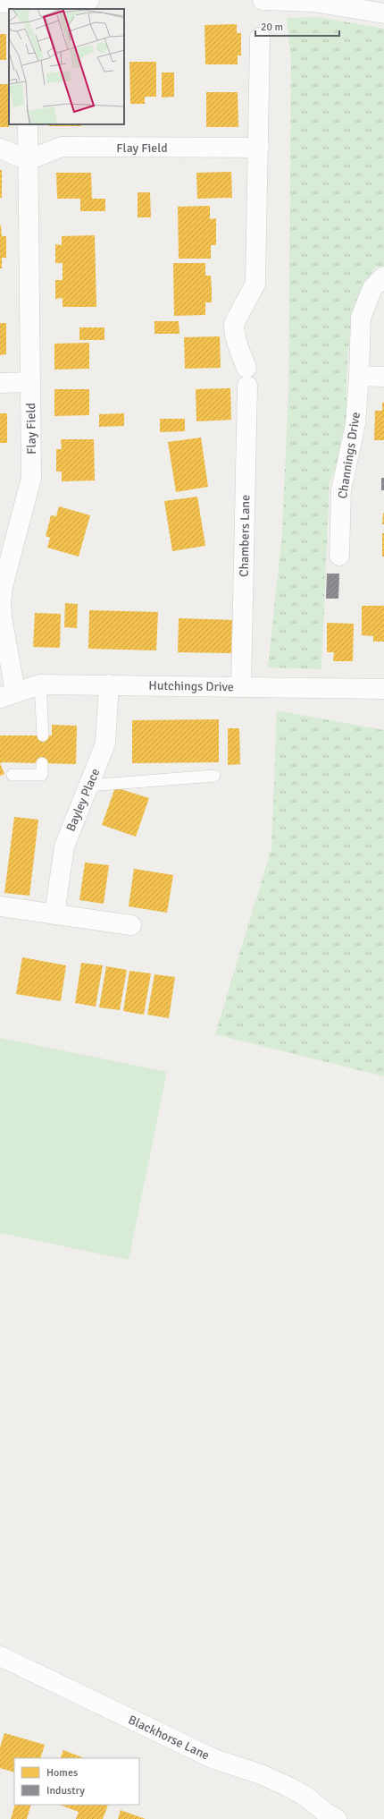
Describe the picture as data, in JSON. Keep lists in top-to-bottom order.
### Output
{
  "streets": {
    "street": [
      "Flay Field",
      "Channings Drive",
      "Chambers Lane",
      "Hutchings Drive",
      "Bayley Place",
      "Blackhorse Lane"
    ]
  },
  "crossings": [
    ["Flay Field", "Chambers Lane"],
    ["Flay Field", "Hutchings Drive"],
    ["Chambers Lane", "Hutchings Drive"],
    ["Hutchings Drive", "Bayley Place"]
  ],
  "legend": ["Homes", "Industry"],
  "scale_bar": "20 m"
}
